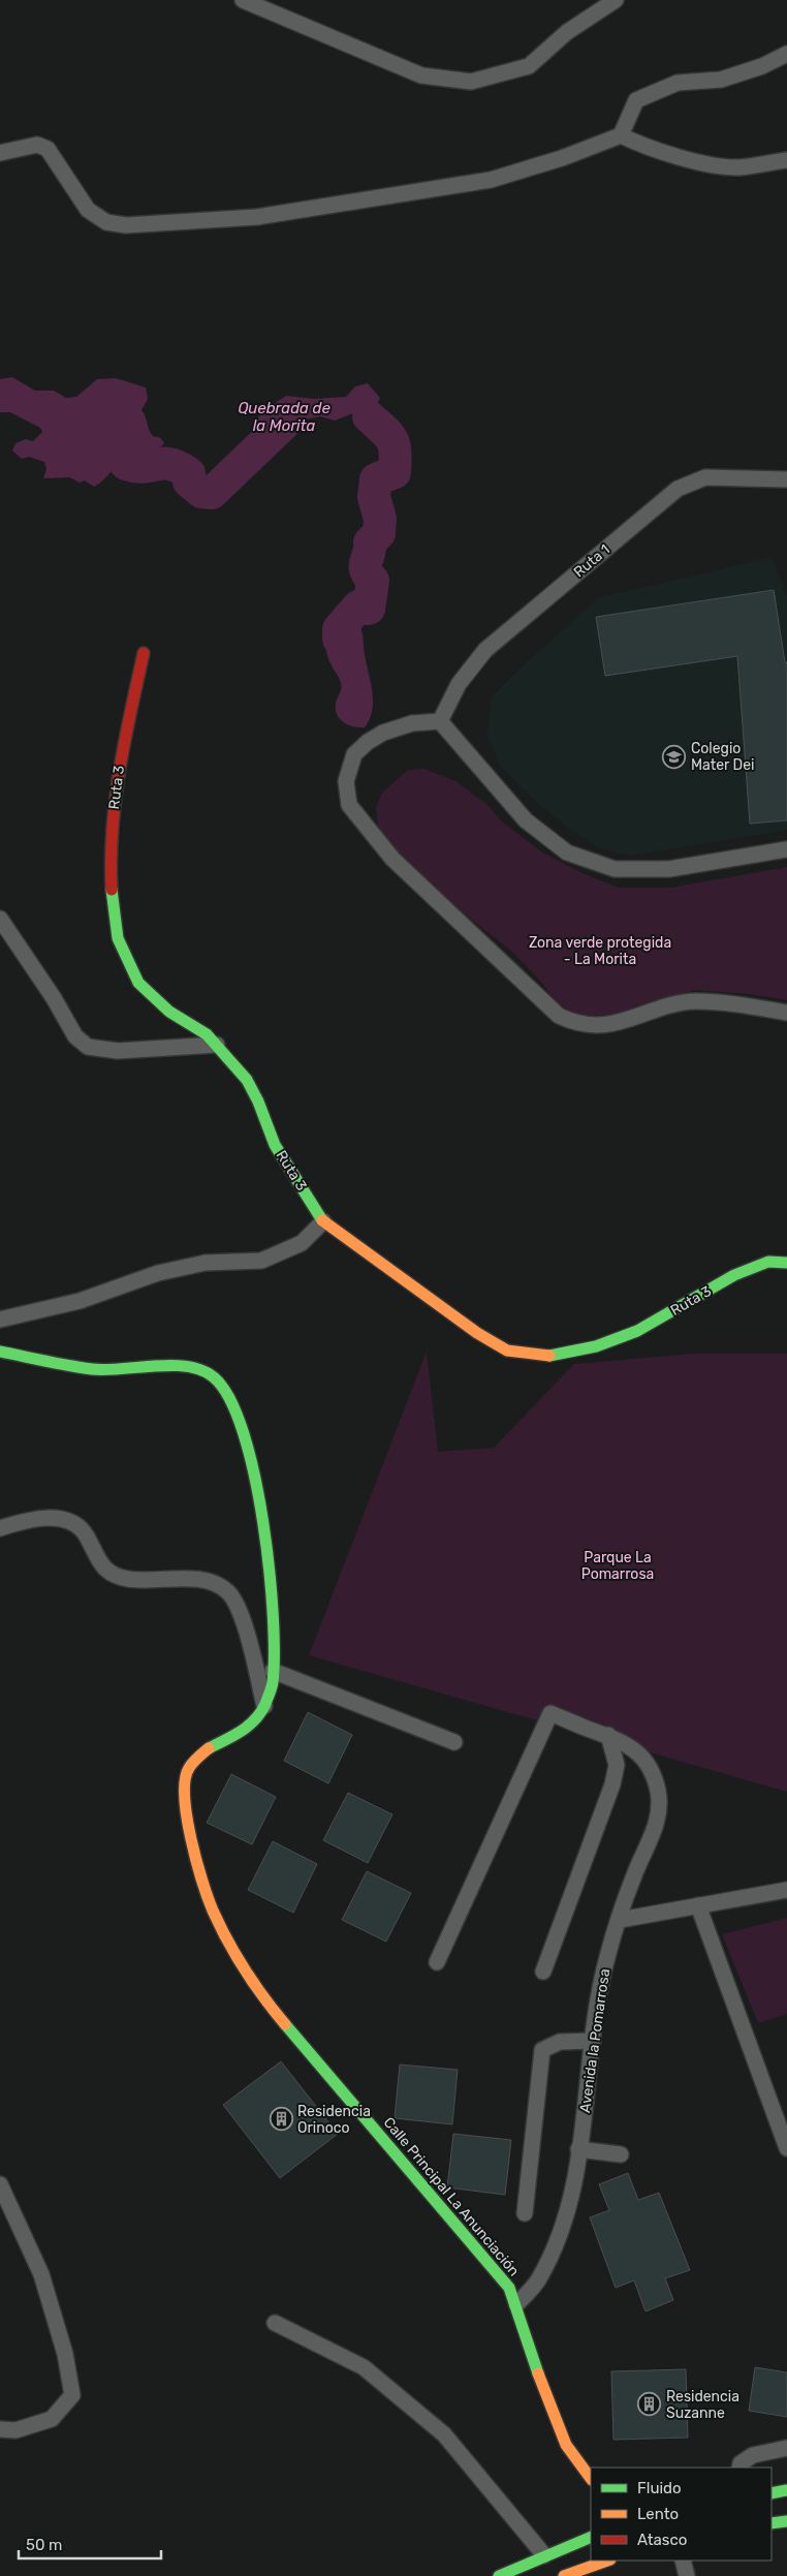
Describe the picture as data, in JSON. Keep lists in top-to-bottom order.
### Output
{
  "streets": {
    "street": [
      "Ruta 1",
      "Ruta 3",
      "Avenida la Pomarrosa",
      "Calle Principal La Anunciación"
    ]
  },
  "crossings": [
    ["Avenida la Pomarrosa", "Calle Principal La Anunciación"]
  ],
  "water": ["Quebrada de la Morita"],
  "parks": ["Zona verde protegida - La Morita", "Parque La Pomarrosa"],
  "places": {
    "school or university": ["Colegio Mater Dei"],
    "building": ["Residencia Orinoco", "Residencia Suzanne"]
  },
  "legend": ["Fluido", "Lento", "Atasco"],
  "scale_bar": "50 m"
}
